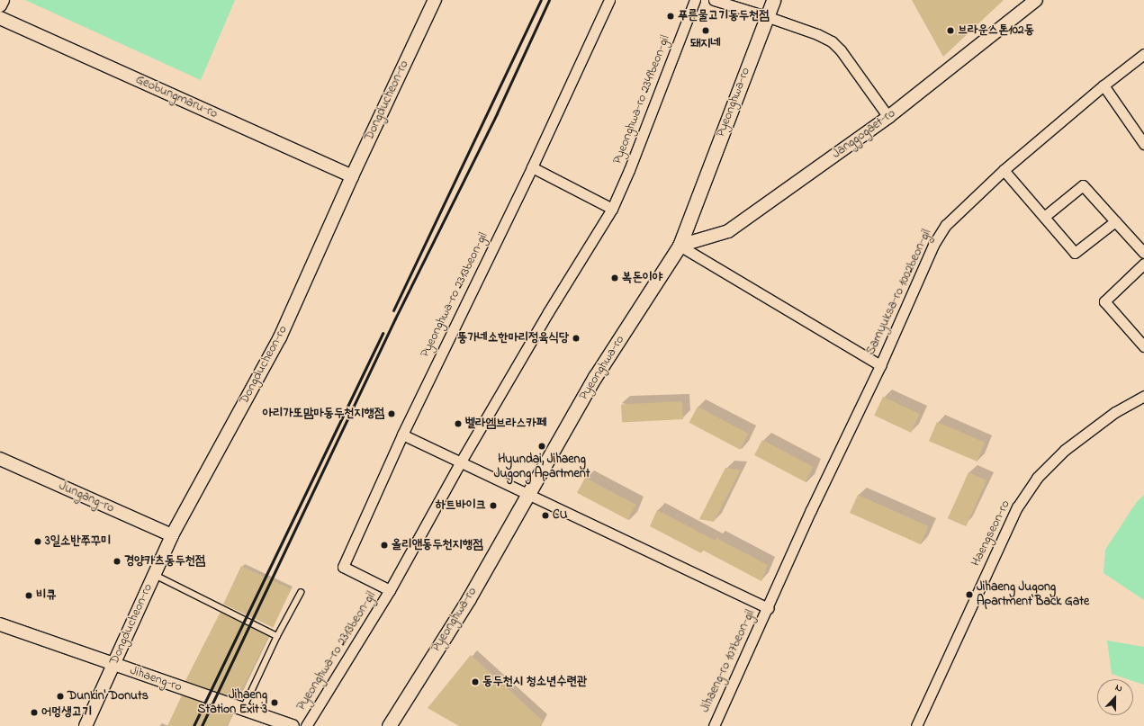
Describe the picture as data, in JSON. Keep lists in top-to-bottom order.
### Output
{
  "streets": {
    "main road": ["Pyeonghwa-ro"],
    "street": [
      "Geobungmaru-ro",
      "Pyeonghwa-ro 2349beon-gil",
      "Dongducheon-ro",
      "Janggogaet-ro",
      "Samyuksa-ro 1002beon-gil",
      "Pyeonghwa-ro 2313beon-gil",
      "Jungang-ro",
      "Haengseon-ro",
      "Jihaeng-ro 107beon-gil",
      "Jihaeng-ro"
    ]
  },
  "crossings": [
    ["Geobungmaru-ro", "Dongducheon-ro"],
    ["Pyeonghwa-ro 2349beon-gil", "Pyeonghwa-ro 2313beon-gil"],
    ["Dongducheon-ro", "Jungang-ro"],
    ["Dongducheon-ro", "Jihaeng-ro"],
    ["Pyeonghwa-ro", "Janggogaet-ro"],
    ["Samyuksa-ro 1002beon-gil", "Jihaeng-ro 107beon-gil"]
  ],
  "places": [
    "푸른물고기동두천점",
    "돼지네",
    "브라운스톤102동",
    "복돈이야",
    "뚱가네소한마리정육식당",
    "아리가또맘마동두천지행점",
    "벨라엠브라스카페",
    "Hyundai, Jihaeng Jugong Apartment",
    "하트바이크",
    "CU",
    "3일소반쭈꾸미",
    "올리앤동두천지행점",
    "경양카츠동두천점",
    "Jihaeng Jugong Apartment Back Gate",
    "비큐",
    "동두천시 청소년수련관",
    "Dunkin' Donuts",
    "Jihaeng Station Exit 3",
    "어멍생고기"
  ],
  "north": "top"
}
